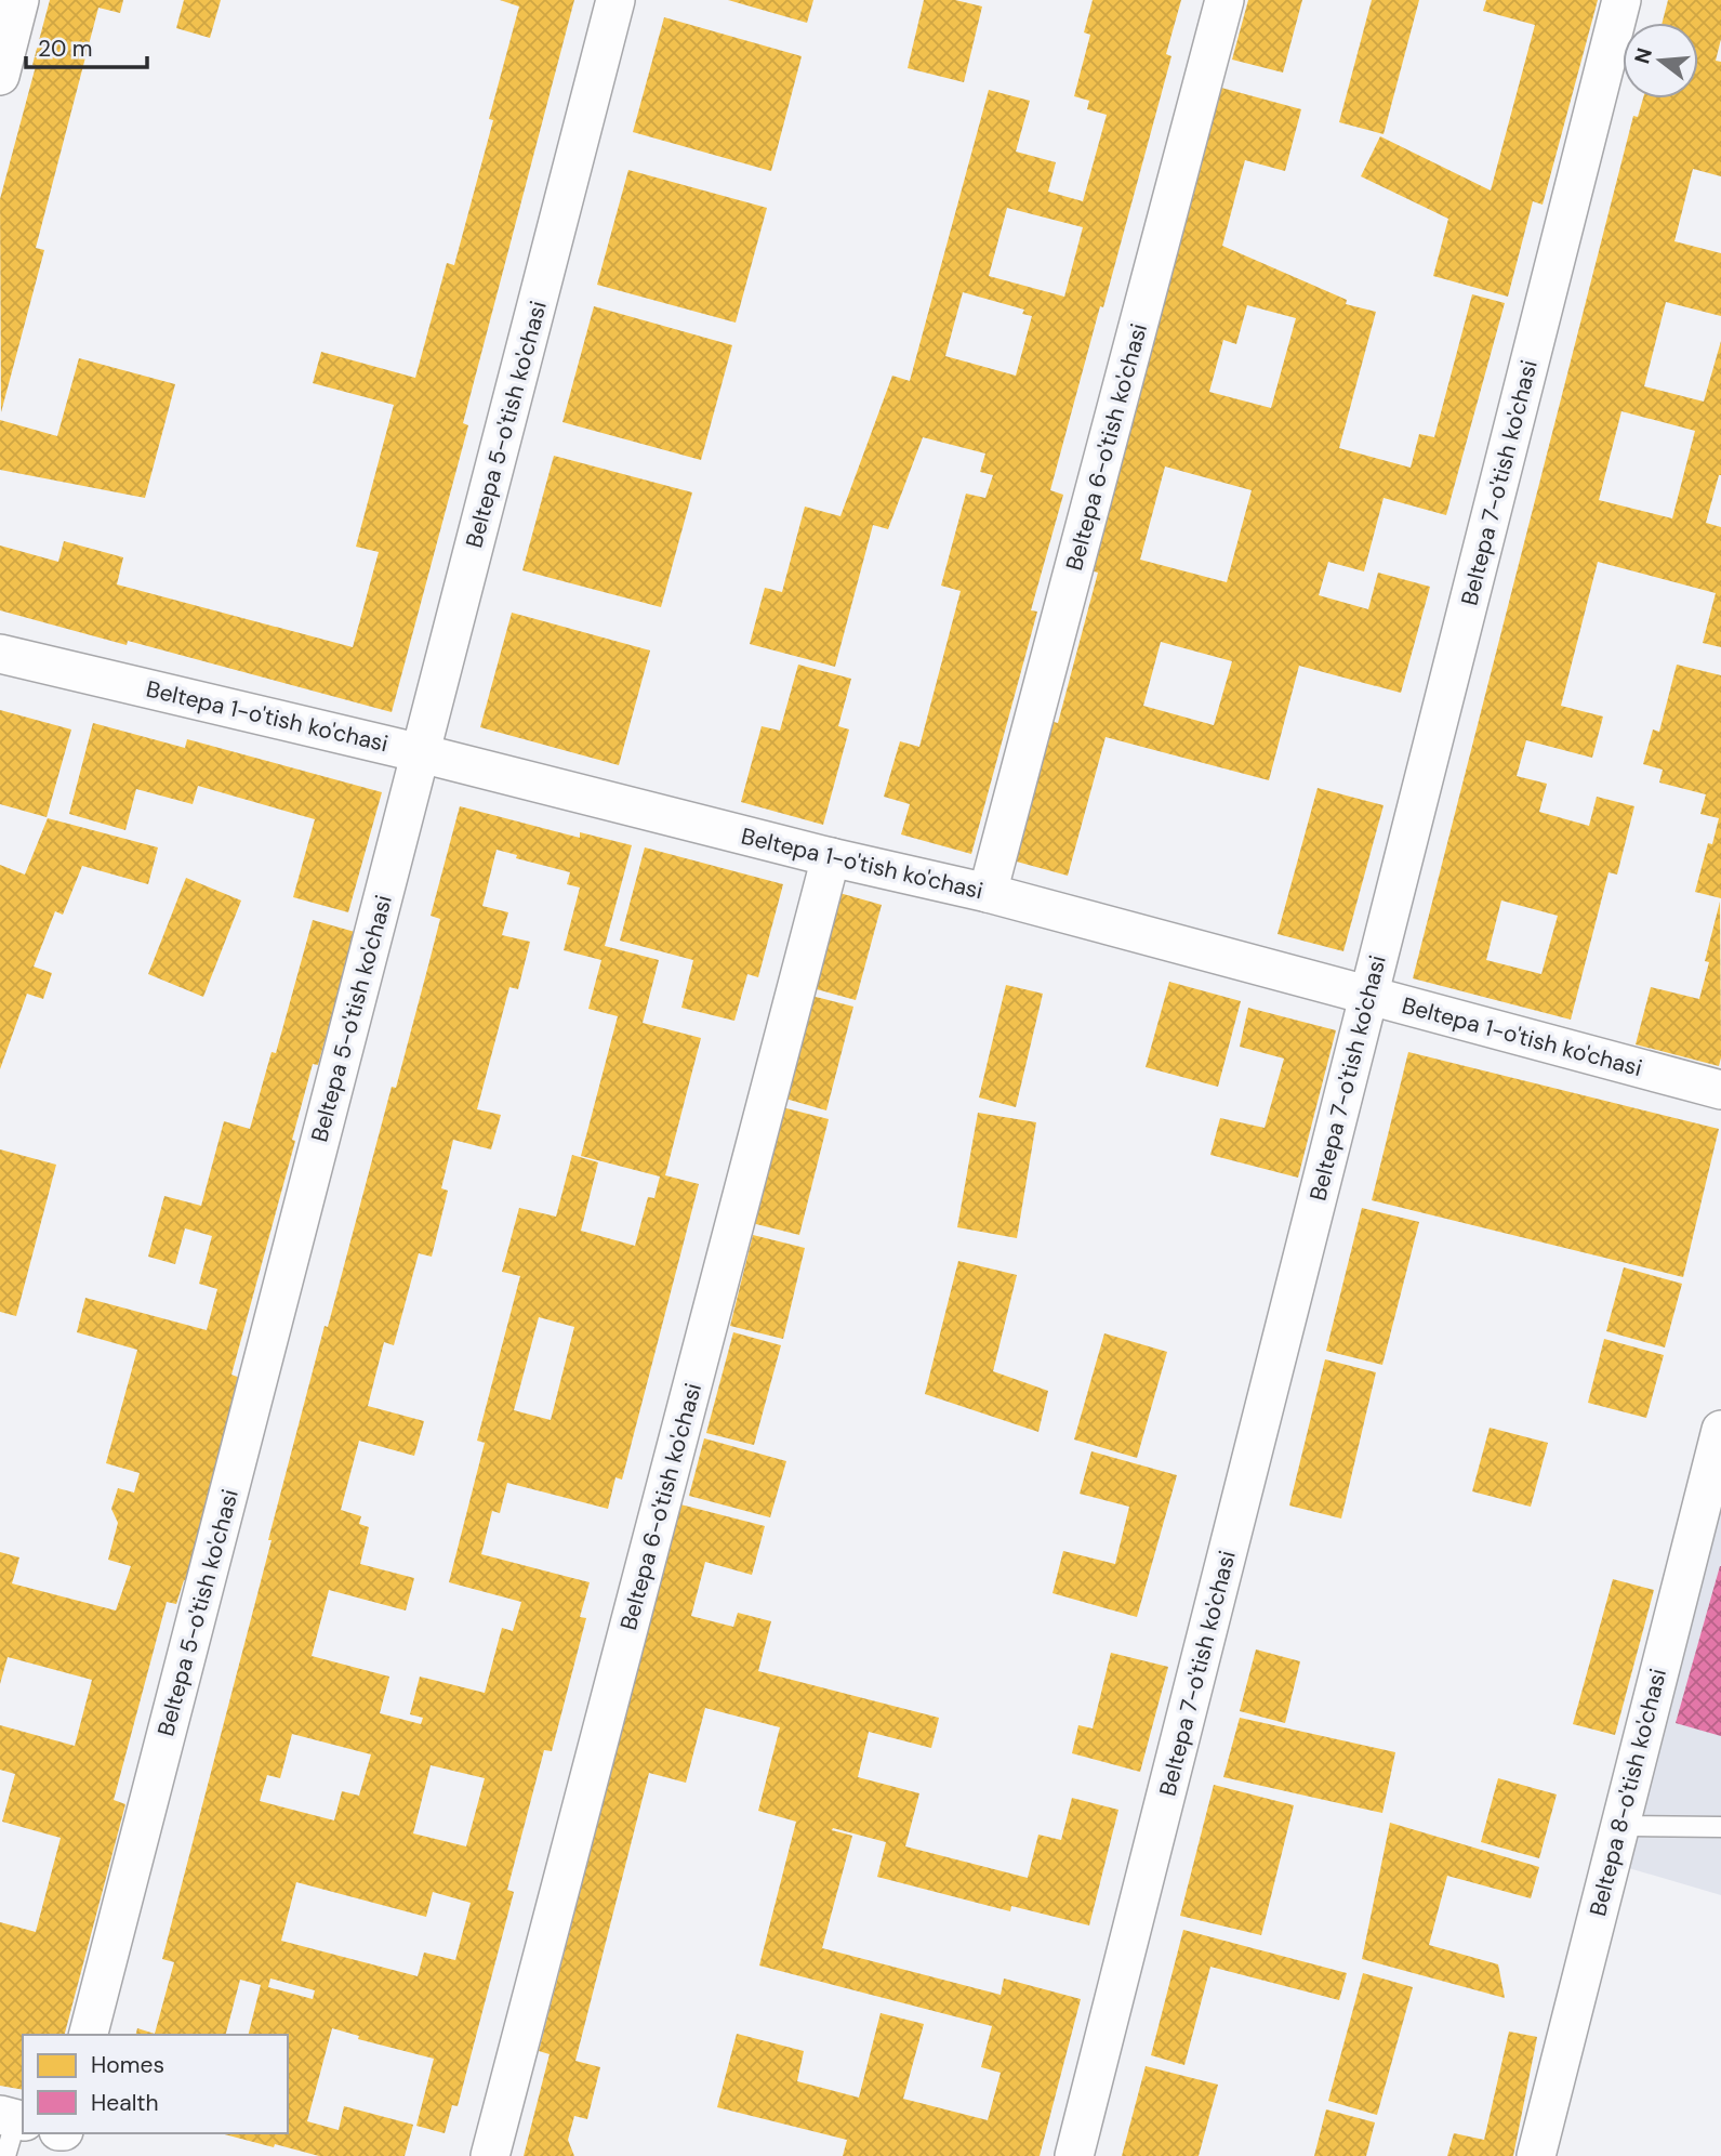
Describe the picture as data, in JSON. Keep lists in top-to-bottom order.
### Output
{
  "streets": {
    "street": [
      "Beltepa 5-o'tish ko'chasi",
      "Beltepa 6-o'tish ko'chasi",
      "Beltepa 7-o'tish ko'chasi",
      "Beltepa 1-o'tish ko'chasi",
      "Beltepa 8-o'tish ko'chasi"
    ]
  },
  "crossings": [
    ["Beltepa 5-o'tish ko'chasi", "Beltepa 1-o'tish ko'chasi"],
    ["Beltepa 6-o'tish ko'chasi", "Beltepa 1-o'tish ko'chasi"],
    ["Beltepa 7-o'tish ko'chasi", "Beltepa 1-o'tish ko'chasi"]
  ],
  "legend": ["Homes", "Health"],
  "scale_bar": "20 m",
  "north": "left"
}
